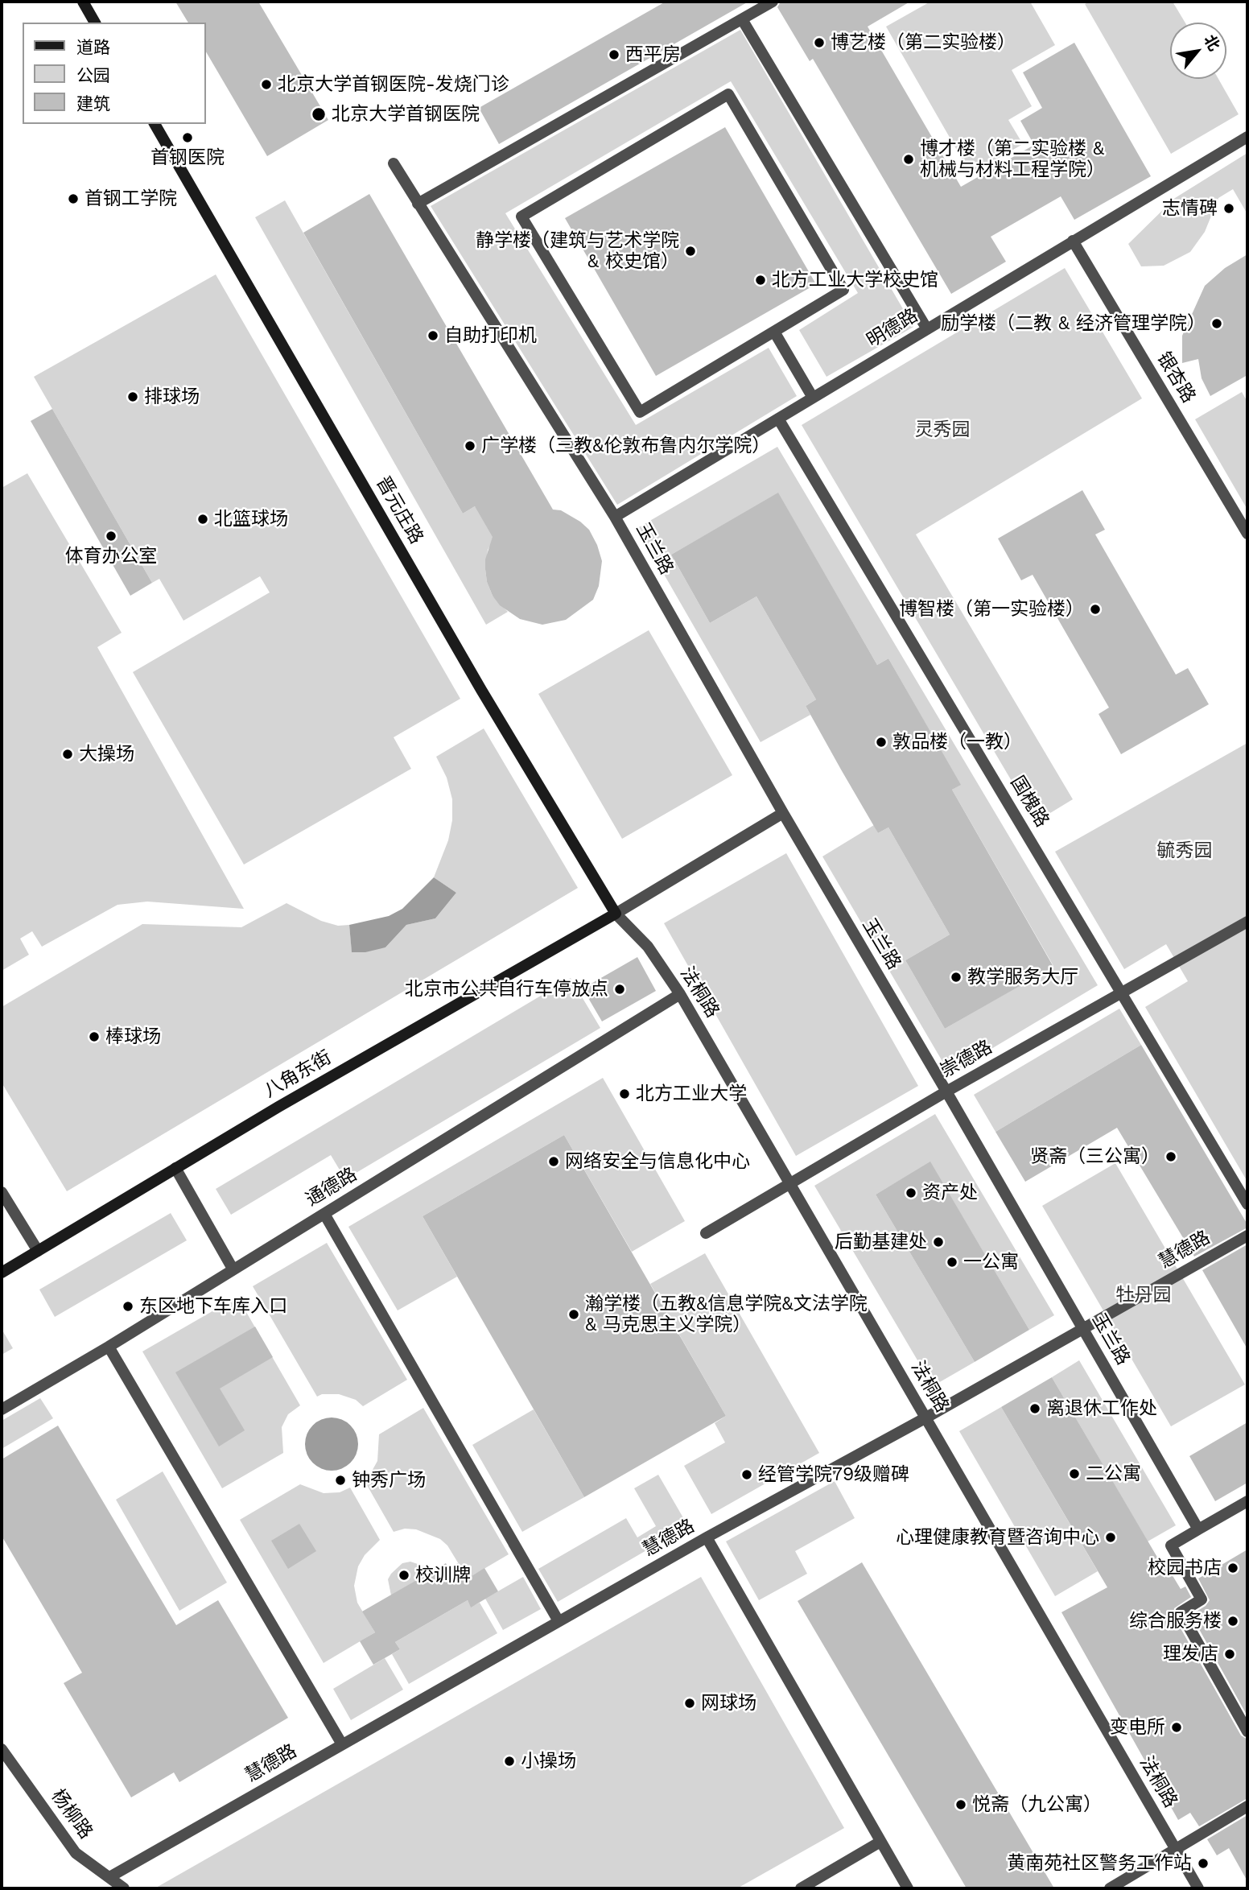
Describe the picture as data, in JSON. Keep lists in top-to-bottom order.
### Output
{
  "streets": {
    "street": [
      "明德路",
      "银杏路",
      "晋元庄路",
      "玉兰路",
      "国槐路",
      "法桐路",
      "崇德路",
      "八角东街",
      "通德路",
      "慧德路",
      "杨柳路"
    ]
  },
  "crossings": [
    ["明德路", "银杏路"],
    ["明德路", "玉兰路"],
    ["明德路", "国槐路"],
    ["晋元庄路", "法桐路"],
    ["晋元庄路", "八角东街"],
    ["玉兰路", "崇德路"],
    ["玉兰路", "慧德路"],
    ["国槐路", "崇德路"],
    ["法桐路", "崇德路"],
    ["法桐路", "八角东街"],
    ["法桐路", "通德路"],
    ["法桐路", "慧德路"],
    ["慧德路", "杨柳路"]
  ],
  "parks": ["灵秀园", "毓秀园", "牡丹园"],
  "places": [
    "博艺楼（第二实验楼）",
    "西平房",
    "北京大学首钢医院-发烧门诊",
    "北京大学首钢医院",
    "首钢医院",
    "博才楼（第二实验楼 & 机械与材料工程学院）",
    "首钢工学院",
    "志情碑",
    "静学楼（建筑与艺术学院 & 校史馆）",
    "北方工业大学校史馆",
    "励学楼（二教 & 经济管理学院）",
    "自助打印机",
    "排球场",
    "广学楼（三教&伦敦布鲁内尔学院）",
    "北篮球场",
    "体育办公室",
    "博智楼（第一实验楼）",
    "敦品楼（一教）",
    "大操场",
    "教学服务大厅",
    "北京市公共自行车停放点",
    "棒球场",
    "北方工业大学",
    "贤斋（三公寓）",
    "网络安全与信息化中心",
    "资产处",
    "后勤基建处",
    "一公寓",
    "东区地下车库入口",
    "瀚学楼（五教&信息学院&文法学院 & 马克思主义学院）",
    "离退休工作处",
    "二公寓",
    "经管学院79级赠碑",
    "钟秀广场",
    "心理健康教育暨咨询中心",
    "校园书店",
    "校训牌",
    "综合服务楼",
    "理发店",
    "网球场",
    "变电所",
    "小操场",
    "悦斋（九公寓）",
    "黄南苑社区警务工作站"
  ],
  "legend": ["道路", "公园", "建筑"],
  "north": "top right"
}
